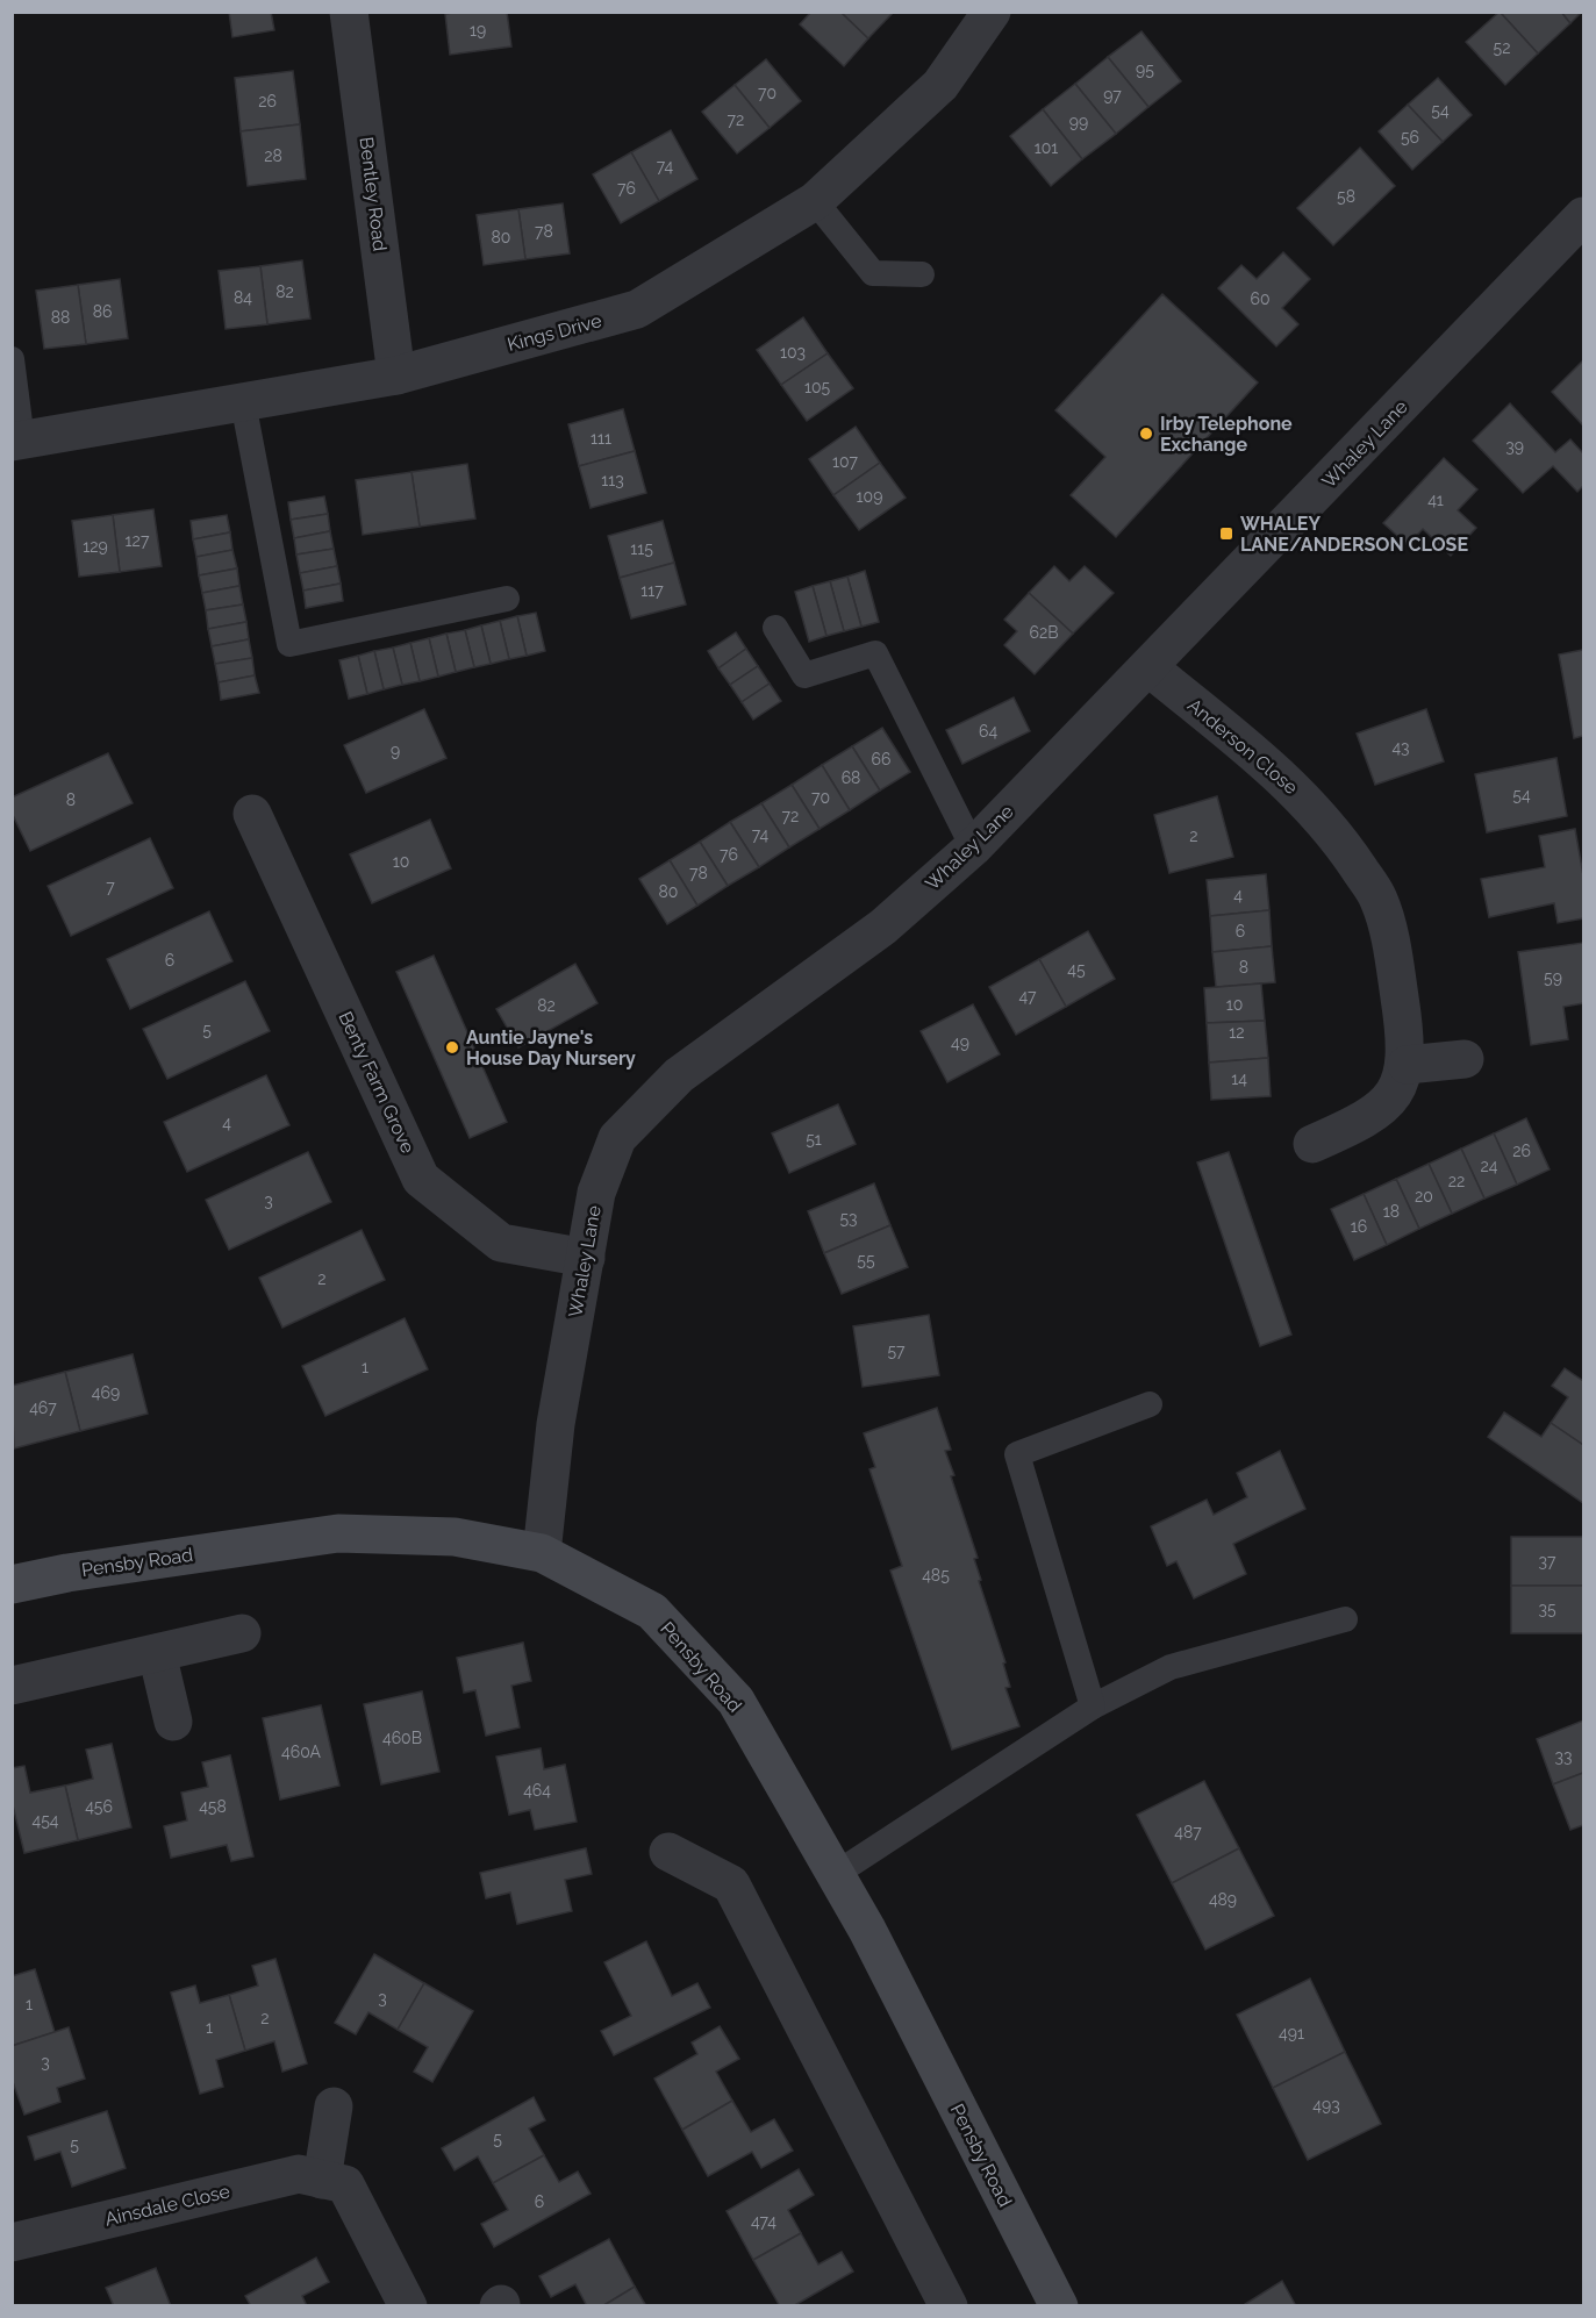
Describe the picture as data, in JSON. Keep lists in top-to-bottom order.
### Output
{
  "streets": {
    "main road": ["Pensby Road"],
    "street": [
      "Bentley Road",
      "Kings Drive",
      "Whaley Lane",
      "Anderson Close",
      "Benty Farm Grove",
      "Ainsdale Close"
    ]
  },
  "crossings": [
    ["Bentley Road", "Kings Drive"],
    ["Whaley Lane", "Anderson Close"],
    ["Whaley Lane", "Benty Farm Grove"],
    ["Whaley Lane", "Pensby Road"]
  ],
  "places": {
    "other": ["Irby Telephone Exchange", "Auntie Jayne's House Day Nursery"],
    "transit": ["WHALEY LANE/ANDERSON CLOSE"]
  },
  "house_numbers": [
    "19",
    "52",
    "95",
    "70",
    "97",
    "26",
    "54",
    "72",
    "99",
    "56",
    "101",
    "28",
    "74",
    "76",
    "58",
    "78",
    "80",
    "82",
    "84",
    "60",
    "86",
    "88",
    "103",
    "105",
    "111",
    "39",
    "107",
    "113",
    "109",
    "41",
    "127",
    "129",
    "115",
    "117",
    "62B",
    "64",
    "43",
    "9",
    "66",
    "68",
    "54",
    "70",
    "8",
    "72",
    "74",
    "2",
    "76",
    "10",
    "78",
    "7",
    "80",
    "4",
    "6",
    "6",
    "8",
    "45",
    "59",
    "47",
    "10",
    "82",
    "5",
    "12",
    "49",
    "14",
    "4",
    "51",
    "26",
    "24",
    "22",
    "20",
    "3",
    "18",
    "53",
    "16",
    "55",
    "2",
    "57",
    "1",
    "469",
    "467",
    "37",
    "485",
    "35",
    "460B",
    "460A",
    "33",
    "464",
    "456",
    "458",
    "454",
    "487",
    "489",
    "3",
    "1",
    "2",
    "1",
    "491",
    "3",
    "493",
    "5",
    "5",
    "6",
    "474"
  ]
}
